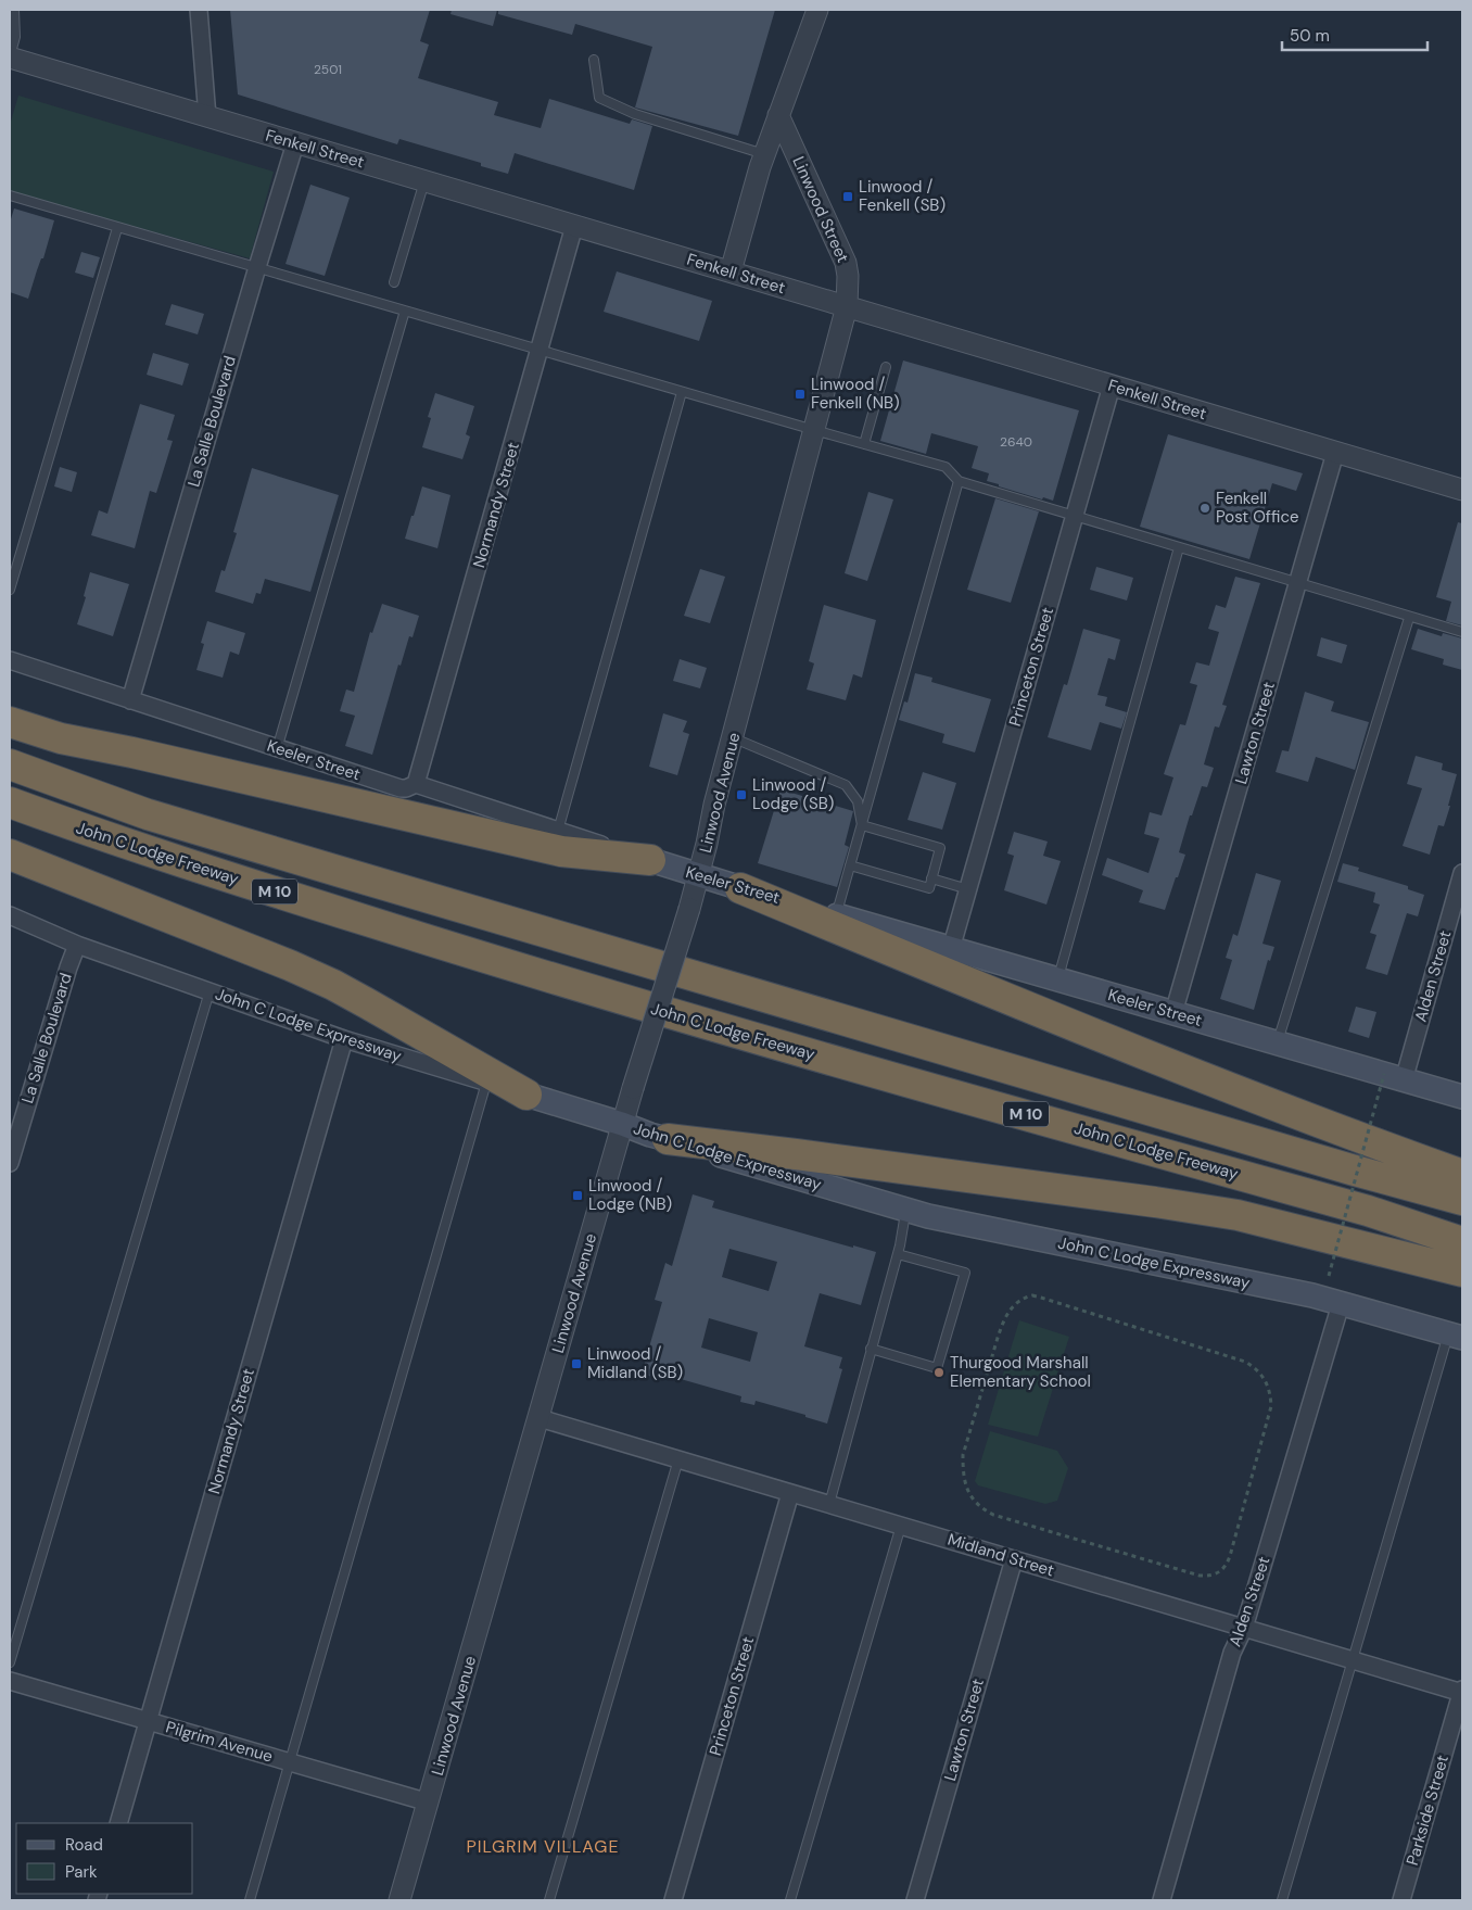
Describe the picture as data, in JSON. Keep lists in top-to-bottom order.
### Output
{
  "streets": {
    "highway": ["John C Lodge Freeway", "M 10"],
    "main road": ["Keeler Street", "John C Lodge Expressway"],
    "street": [
      "Fenkell Street",
      "Linwood Street",
      "La Salle Boulevard",
      "Normandy Street",
      "Princeton Street",
      "Lawton Street",
      "Linwood Avenue",
      "Alden Street",
      "Midland Street",
      "Pilgrim Avenue",
      "Parkside Street"
    ]
  },
  "crossings": [
    ["Fenkell Street", "Linwood Street"],
    ["Fenkell Street", "La Salle Boulevard"],
    ["Fenkell Street", "Normandy Street"],
    ["Fenkell Street", "Princeton Street"],
    ["Fenkell Street", "Lawton Street"],
    ["Fenkell Street", "Linwood Avenue"],
    ["Linwood Street", "Linwood Avenue"],
    ["La Salle Boulevard", "Keeler Street"],
    ["La Salle Boulevard", "John C Lodge Expressway"],
    ["Normandy Street", "Keeler Street"],
    ["Normandy Street", "John C Lodge Expressway"],
    ["Normandy Street", "Pilgrim Avenue"],
    ["Princeton Street", "Keeler Street"],
    ["Princeton Street", "Midland Street"],
    ["Lawton Street", "Keeler Street"],
    ["Lawton Street", "Midland Street"],
    ["Keeler Street", "Linwood Avenue"],
    ["Keeler Street", "Alden Street"],
    ["Linwood Avenue", "John C Lodge Expressway"],
    ["Linwood Avenue", "Midland Street"],
    ["Linwood Avenue", "Pilgrim Avenue"],
    ["Alden Street", "John C Lodge Expressway"],
    ["Alden Street", "Midland Street"],
    ["Midland Street", "Parkside Street"]
  ],
  "districts": ["PILGRIM VILLAGE"],
  "places": {
    "transit": [
      "Linwood / Fenkell (SB)",
      "Linwood / Fenkell (NB)",
      "Linwood / Lodge (SB)",
      "Linwood / Lodge (NB)",
      "Linwood / Midland (SB)"
    ],
    "other": ["Fenkell Post Office", "Thurgood Marshall Elementary School"]
  },
  "house_numbers": ["2501", "2640"],
  "legend": ["Road", "Park"],
  "scale_bar": "50 m"
}
